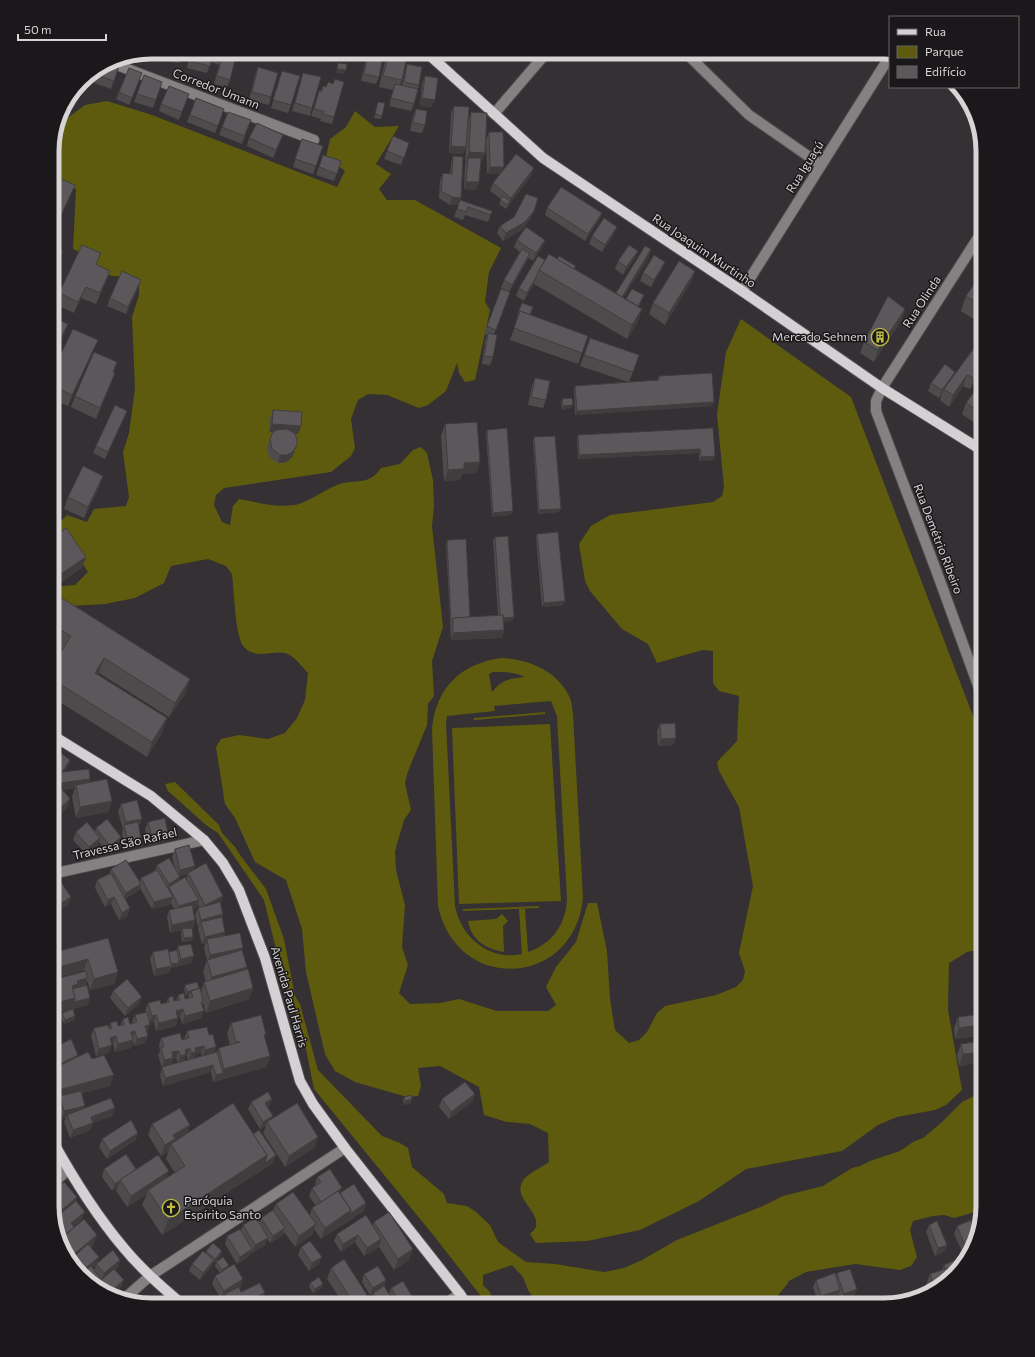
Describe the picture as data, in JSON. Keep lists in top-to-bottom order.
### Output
{
  "streets": {
    "main road": ["Rua Joaquim Murtinho", "Avenida Paul Harris"],
    "street": [
      "Corredor Umann",
      "Rua Iguaçú",
      "Rua Olinda",
      "Rua Demétrio Ribeiro",
      "Travessa São Rafael"
    ]
  },
  "crossings": [
    ["Rua Iguaçú", "Rua Joaquim Murtinho"],
    ["Rua Joaquim Murtinho", "Rua Olinda"],
    ["Rua Joaquim Murtinho", "Rua Demétrio Ribeiro"],
    ["Rua Olinda", "Rua Demétrio Ribeiro"],
    ["Travessa São Rafael", "Avenida Paul Harris"]
  ],
  "places": {
    "building": ["Mercado Sehnem"],
    "church": ["Paróquia Espírito Santo"]
  },
  "legend": ["Rua", "Parque", "Edifício"],
  "scale_bar": "50 m"
}
